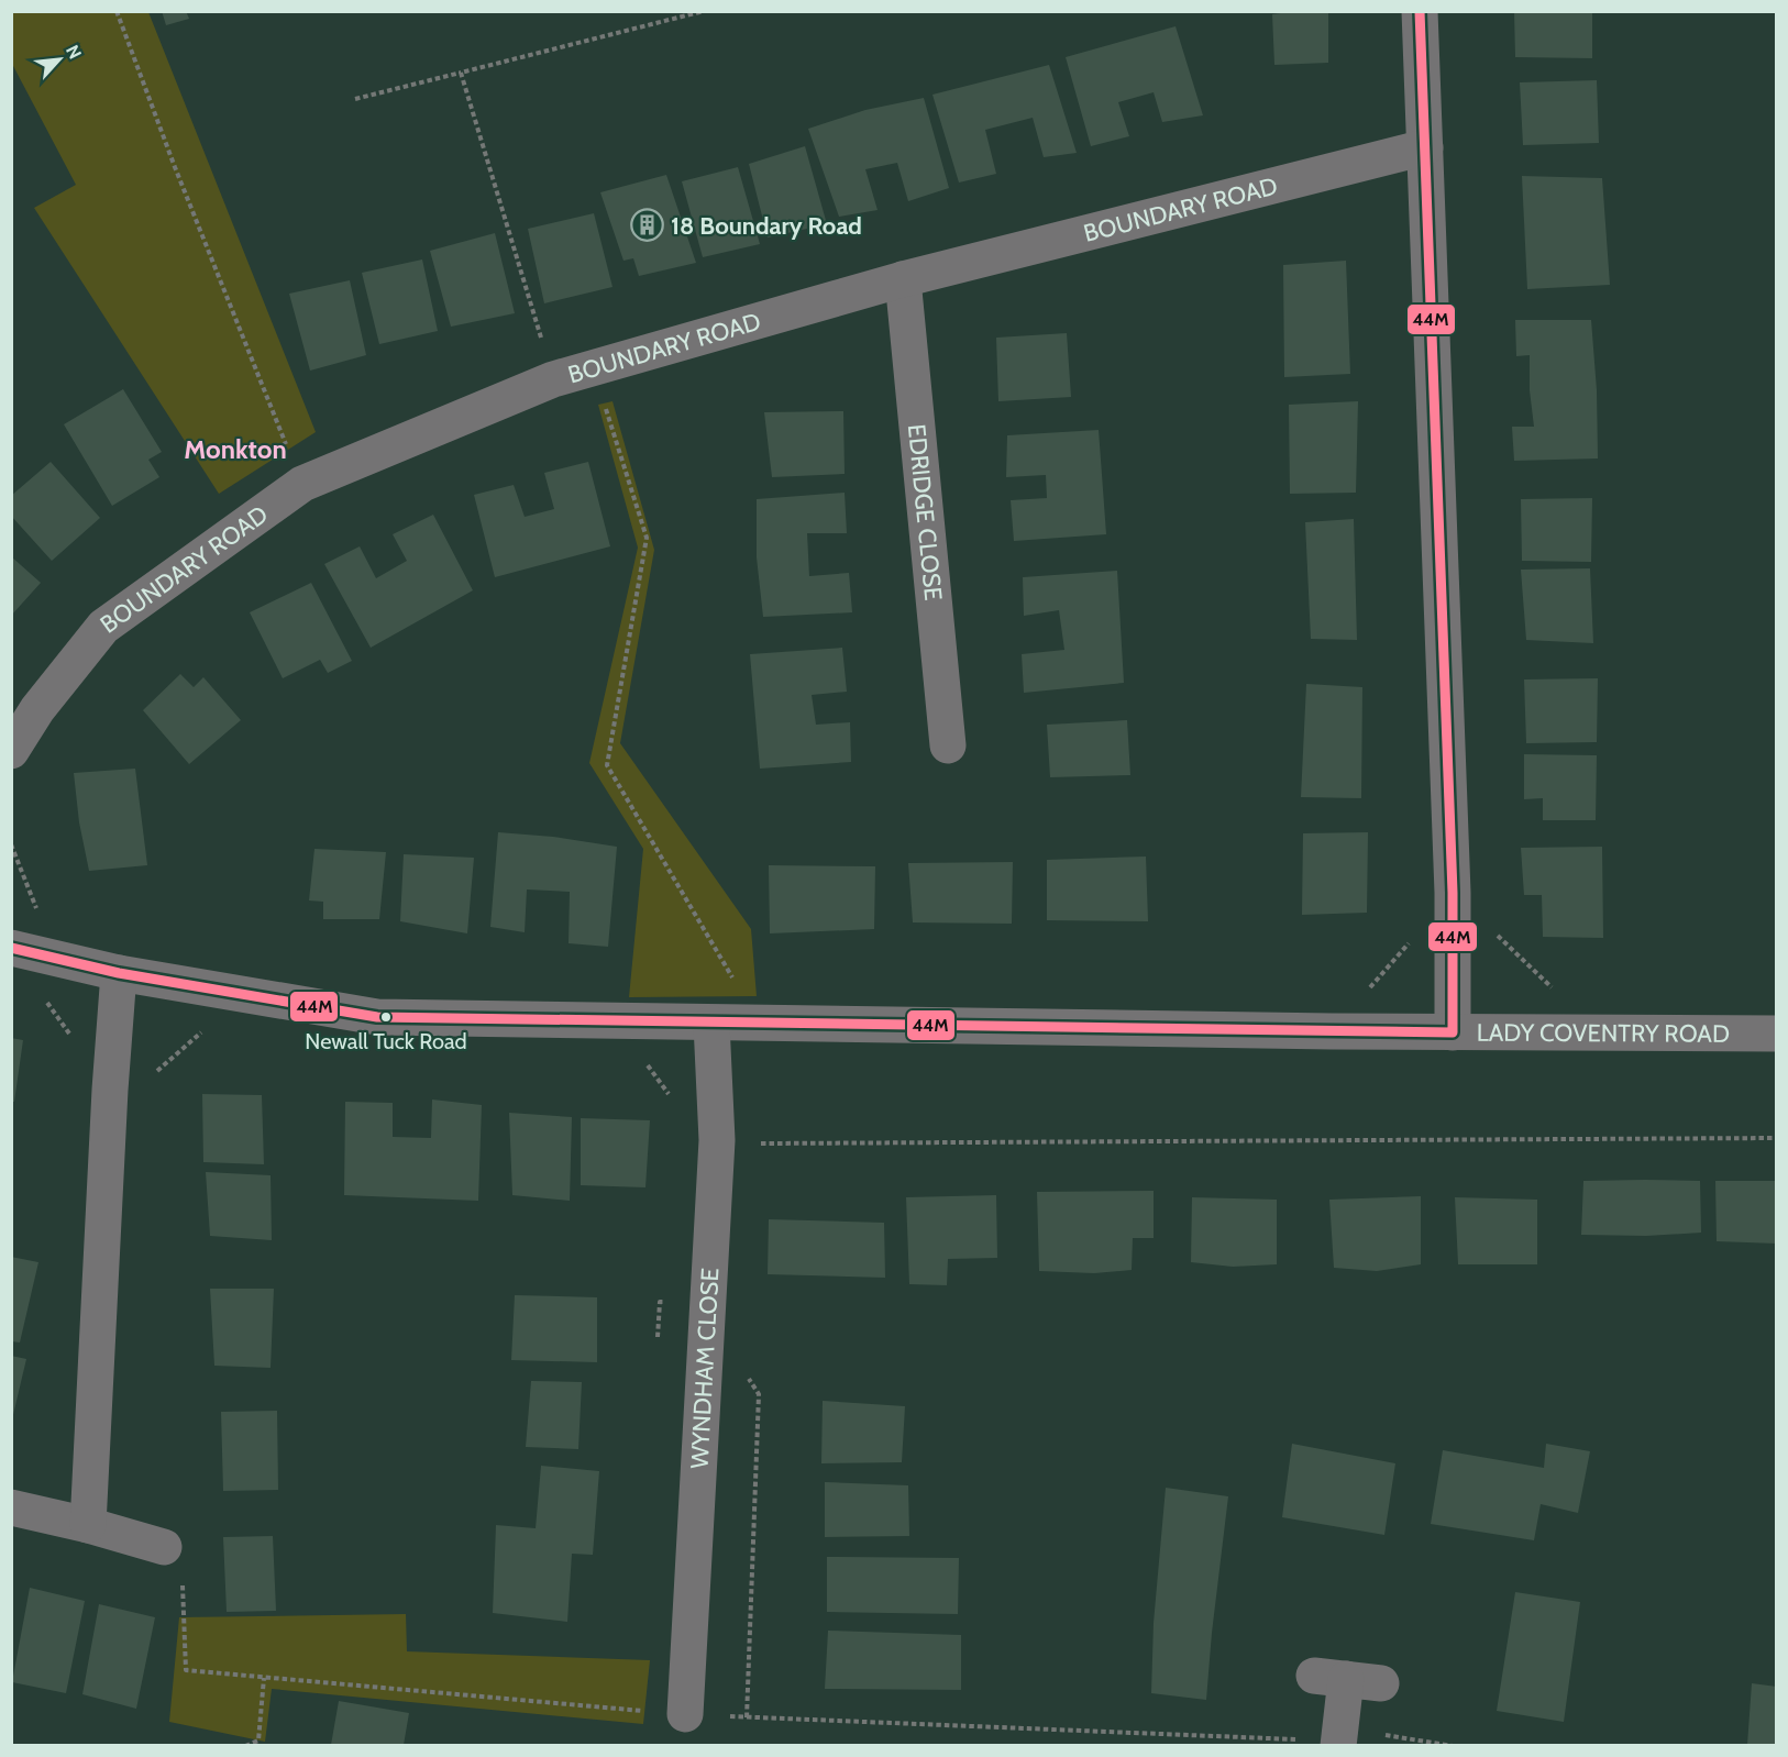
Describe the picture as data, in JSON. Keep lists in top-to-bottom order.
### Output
{
  "streets": {
    "street": [
      "BOUNDARY ROAD",
      "EDRIDGE CLOSE",
      "LADY COVENTRY ROAD",
      "WYNDHAM CLOSE"
    ]
  },
  "crossings": [
    ["BOUNDARY ROAD", "EDRIDGE CLOSE"],
    ["LADY COVENTRY ROAD", "WYNDHAM CLOSE"]
  ],
  "districts": ["Monkton"],
  "places": {
    "building": ["18 Boundary Road"],
    "other": ["Newall Tuck Road"]
  },
  "lines": ["transit line 44M"],
  "north": "top right"
}
